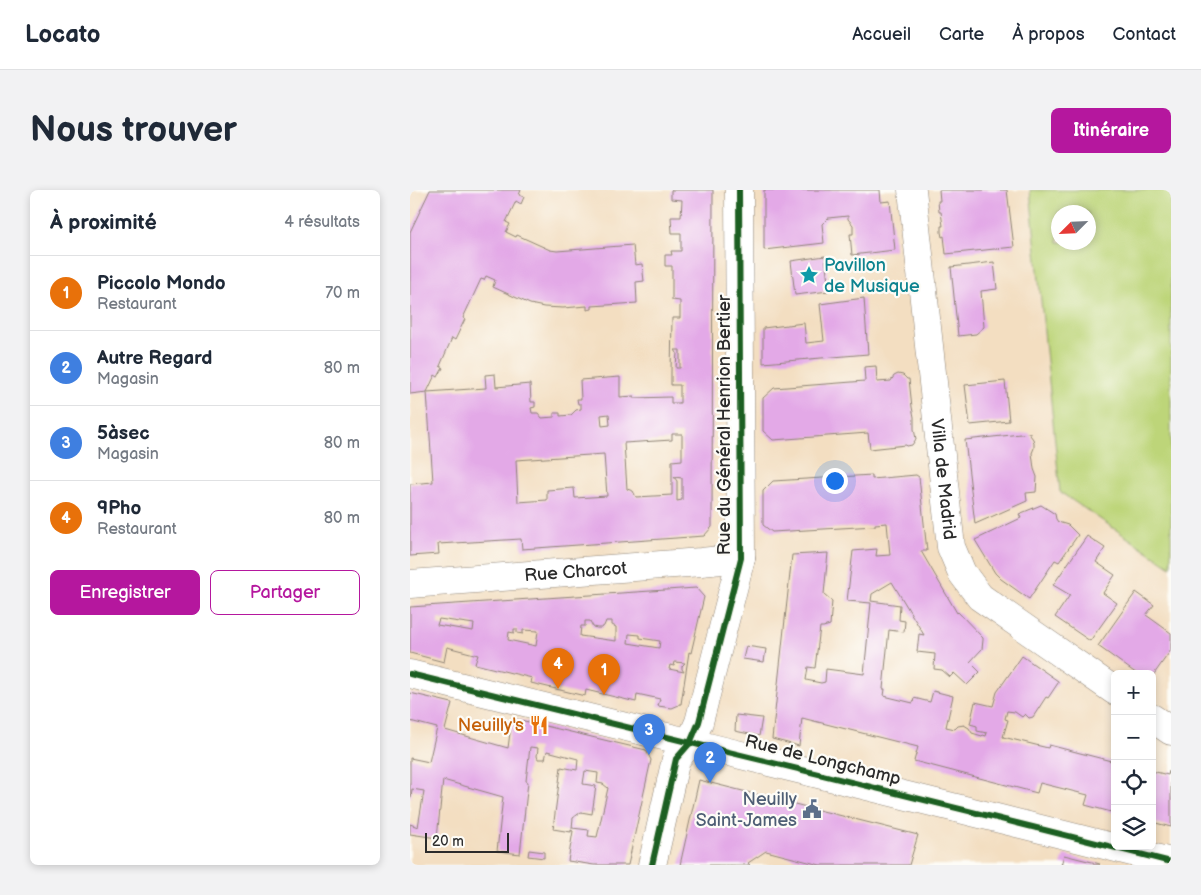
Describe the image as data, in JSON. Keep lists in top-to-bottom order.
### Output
{
  "streets": {
    "street": [
      "Rue du Général Henrion Bertier",
      "Villa de Madrid",
      "Rue Charcot",
      "Rue de Longchamp"
    ]
  },
  "crossings": [
    ["Rue du Général Henrion Bertier", "Rue Charcot"],
    ["Rue du Général Henrion Bertier", "Rue de Longchamp"]
  ],
  "places": {
    "place": ["Pavillon de Musique"],
    "restaurant": ["Neuilly's"],
    "public building": ["Neuilly Saint-James"]
  },
  "scale_bar": "20 m",
  "north": "bottom left",
  "page": {
    "header": "Locato",
    "nav": [
      "Accueil",
      "Carte",
      "À propos",
      "Contact"
    ],
    "buttons": [
      "Itinéraire",
      ["Enregistrer", "Partager"]
    ],
    "title": "Nous trouver",
    "heading": ["À proximité", "4 résultats"],
    "list": [
      {
        "mark": "1",
        "name": "Piccolo Mondo",
        "note": "Restaurant",
        "value": "70 m"
      },
      {
        "mark": "2",
        "name": "Autre Regard",
        "note": "Magasin",
        "value": "80 m"
      },
      {
        "mark": "3",
        "name": "5àsec",
        "note": "Magasin",
        "value": "80 m"
      },
      {
        "mark": "4",
        "name": "9Pho",
        "note": "Restaurant",
        "value": "80 m"
      }
    ],
    "pins": [
      "4",
      "1",
      "3",
      "2"
    ],
    "map_buttons": ["+", "−"],
    "scale": "20 m"
  }
}
